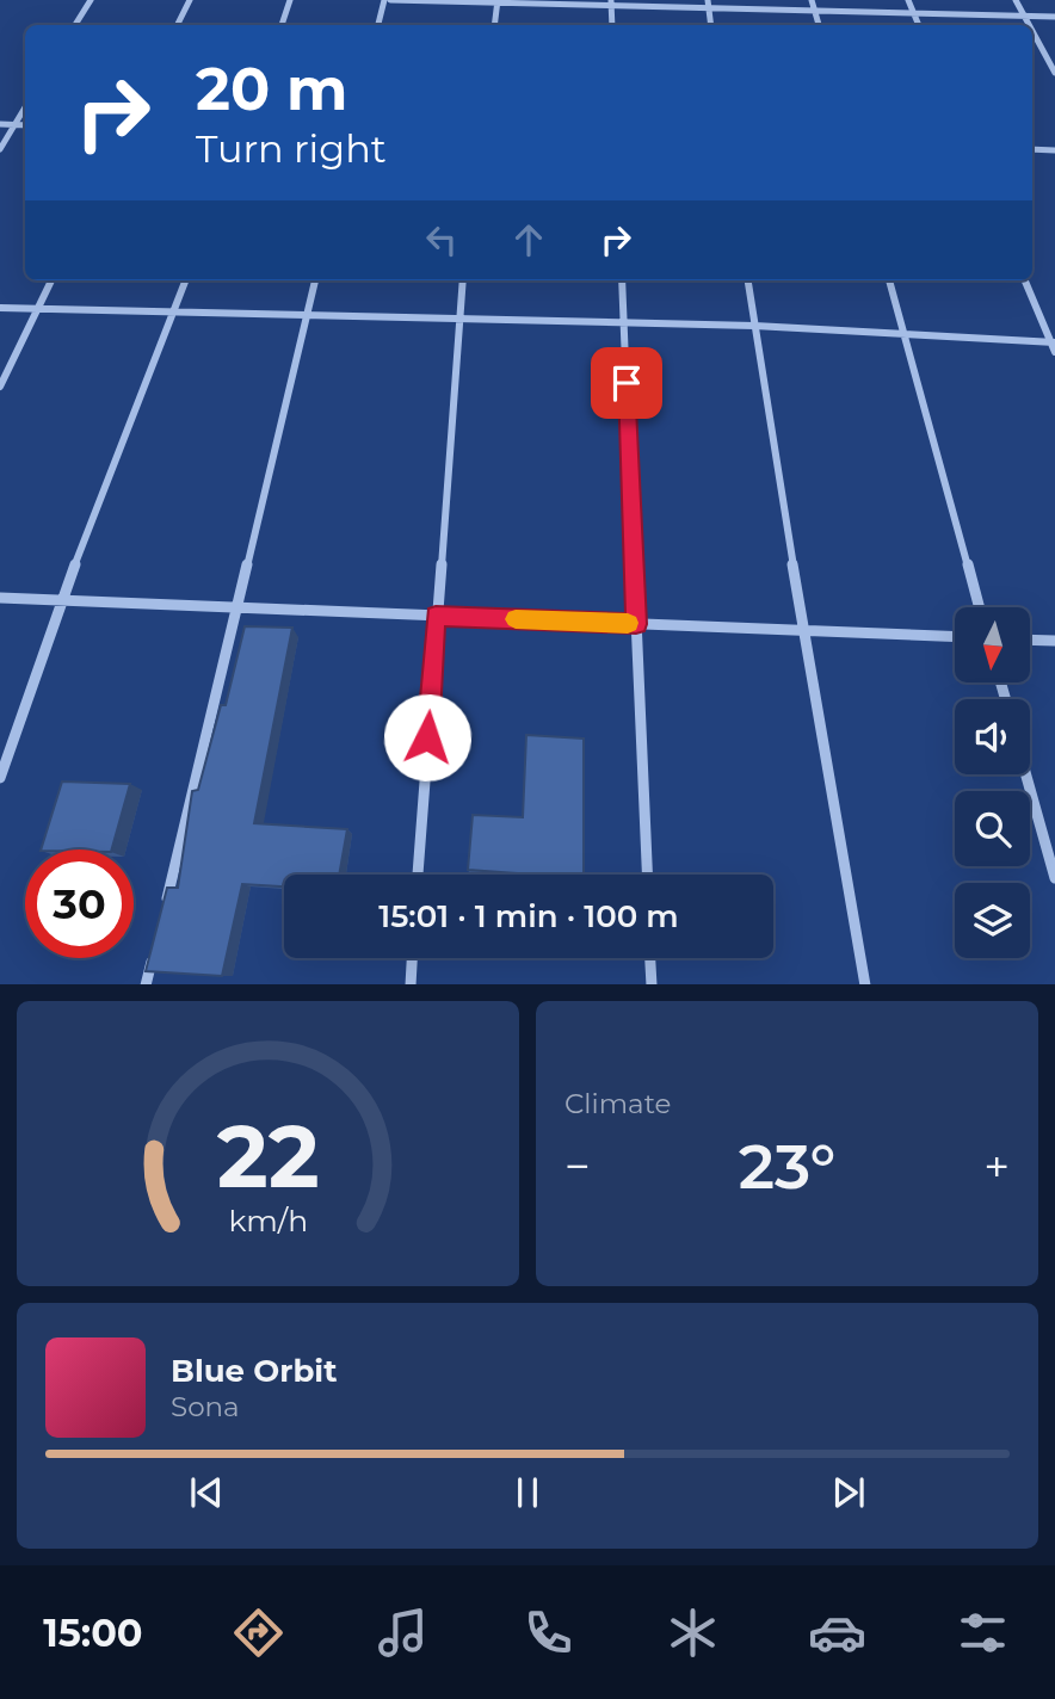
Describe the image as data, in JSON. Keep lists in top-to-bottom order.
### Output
{
  "north": "bottom",
  "page": {
    "turn": ["20 m", "Turn right"],
    "limit": "30",
    "trip": "15:01 · 1 min · 100 m",
    "tile": "Climate",
    "heat": ["−", "23°", "+"],
    "song": ["Blue Orbit", "Sona"],
    "tabs": "15:00",
    "gauge": ["22", "km/h"]
  }
}
